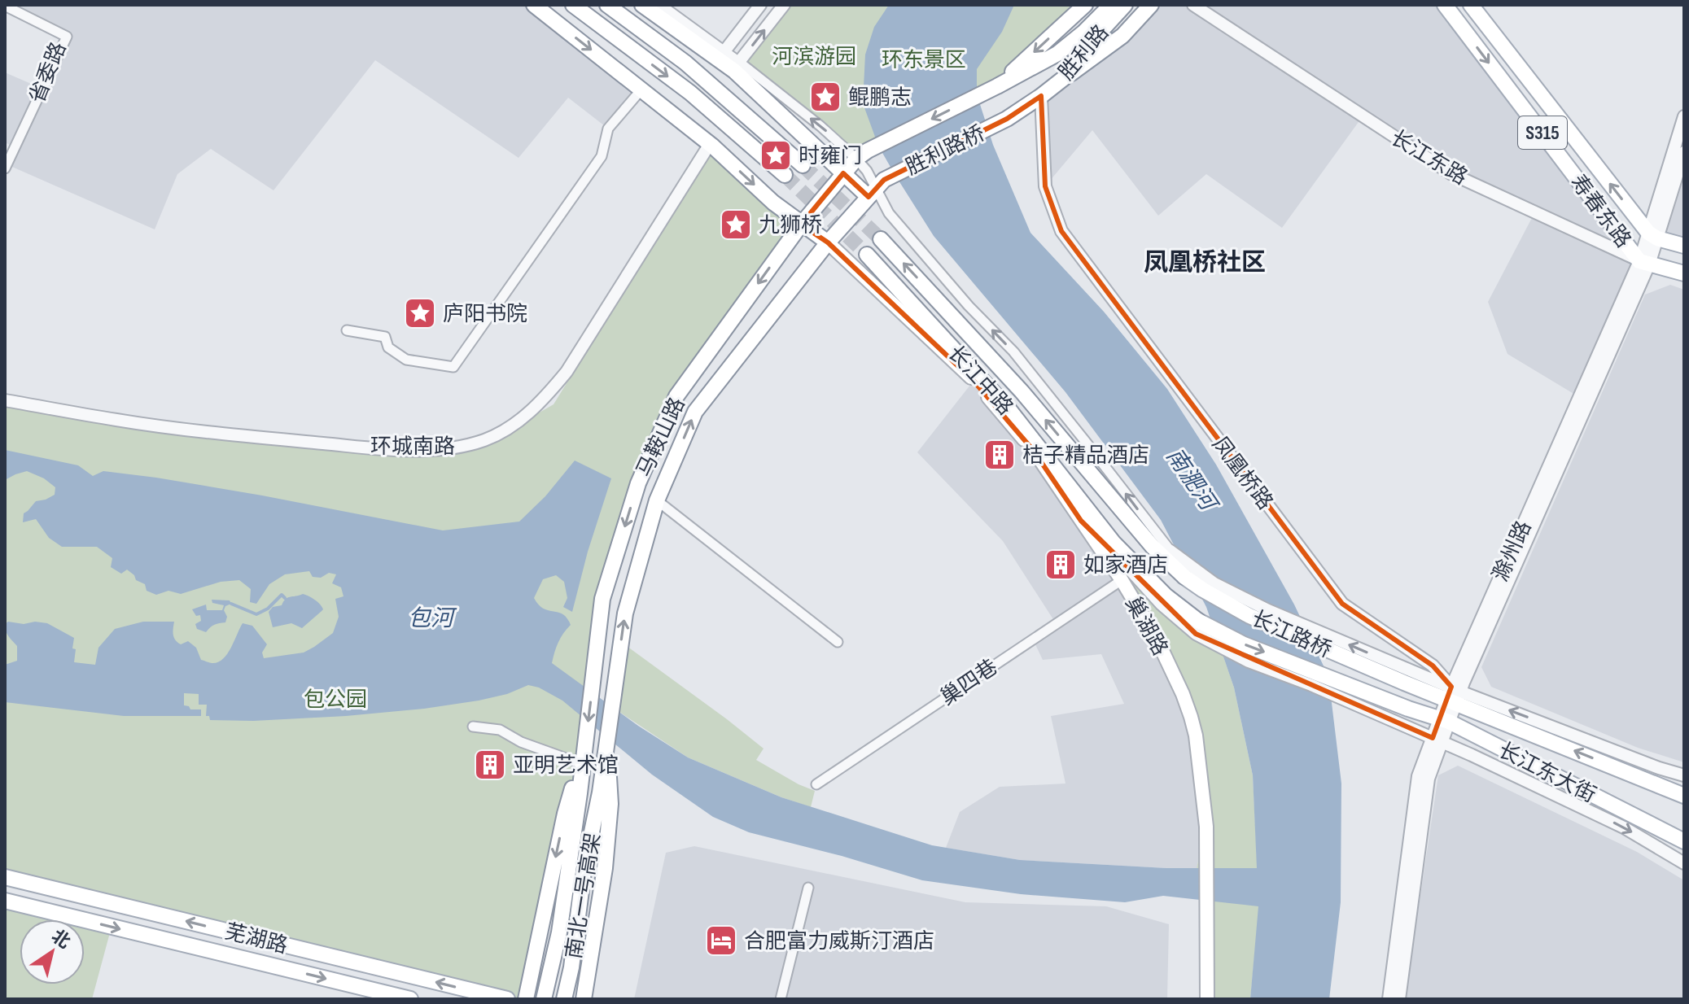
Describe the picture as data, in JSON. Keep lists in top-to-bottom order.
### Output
{
  "streets": {
    "main road": [
      "胜利路",
      "S315",
      "胜利路桥",
      "长江东路",
      "寿春东路",
      "长江中路",
      "马鞍山路",
      "巢湖路",
      "长江路桥",
      "长江东大街",
      "南北一号高架",
      "芜湖路"
    ],
    "street": [
      "省委路",
      "环城南路",
      "凤凰桥路",
      "滁州路",
      "巢四巷"
    ]
  },
  "crossings": [
    ["胜利路", "胜利路桥"],
    ["胜利路", "凤凰桥路"],
    ["胜利路桥", "马鞍山路"],
    ["长江东路", "寿春东路"],
    ["长江东路", "滁州路"],
    ["寿春东路", "滁州路"],
    ["长江中路", "长江路桥"],
    ["马鞍山路", "巢湖路"],
    ["马鞍山路", "南北一号高架"],
    ["凤凰桥路", "滁州路"],
    ["凤凰桥路", "长江东大街"],
    ["滁州路", "长江东大街"],
    ["巢湖路", "巢四巷"],
    ["长江路桥", "长江东大街"]
  ],
  "districts": ["凤凰桥社区"],
  "water": ["南淝河", "包河"],
  "parks": ["河滨游园", "环东景区", "包公园"],
  "places": {
    "place": [
      "鲲鹏志",
      "时雍门",
      "九狮桥",
      "庐阳书院"
    ],
    "building": ["桔子精品酒店", "如家酒店", "亚明艺术馆"],
    "hotel": ["合肥富力威斯汀酒店"]
  },
  "north": "top right"
}
